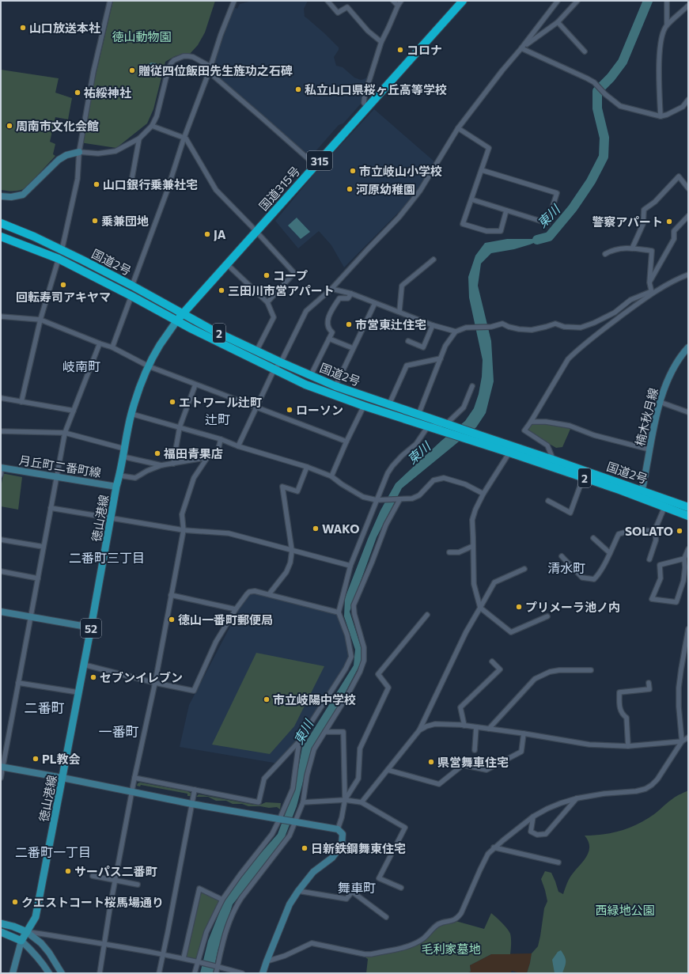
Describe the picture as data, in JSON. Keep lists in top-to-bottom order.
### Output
{
  "streets": {
    "highway": [
      "315",
      "国道315号",
      "国道2号",
      "2"
    ],
    "main road": ["徳山港線", "52"],
    "street": ["楠木秋月線", "月丘町二番町線"]
  },
  "crossings": [
    ["国道315号", "国道2号"],
    ["国道315号", "徳山港線"],
    ["国道2号", "楠木秋月線"],
    ["国道2号", "徳山港線"],
    ["月丘町二番町線", "徳山港線"]
  ],
  "districts": [
    "岐南町",
    "辻町",
    "二番町三丁目",
    "清水町",
    "二番町",
    "一番町",
    "二番町一丁目",
    "舞車町"
  ],
  "water": ["東川"],
  "parks": ["徳山動物園", "西緑地公園", "毛利家墓地"],
  "places": [
    "山口放送本社",
    "コロナ",
    "贈従四位飯田先生旌功之石碑",
    "私立山口県桜ヶ丘高等学校",
    "祐綏神社",
    "周南市文化会館",
    "市立岐山小学校",
    "山口銀行乗兼社宅",
    "河原幼稚園",
    "乗兼団地",
    "警察アパート",
    "JA",
    "コープ",
    "回転寿司アキヤマ",
    "三田川市営アパート",
    "市営東辻住宅",
    "エトワール辻町",
    "ローソン",
    "福田青果店",
    "WAKO",
    "SOLATO",
    "プリメーラ池ノ内",
    "徳山一番町郵便局",
    "セブンイレブン",
    "市立岐陽中学校",
    "PL教会",
    "県営舞車住宅",
    "日新鉄鋼舞東住宅",
    "サーパス二番町",
    "クエストコート桜馬場通り"
  ]
}
